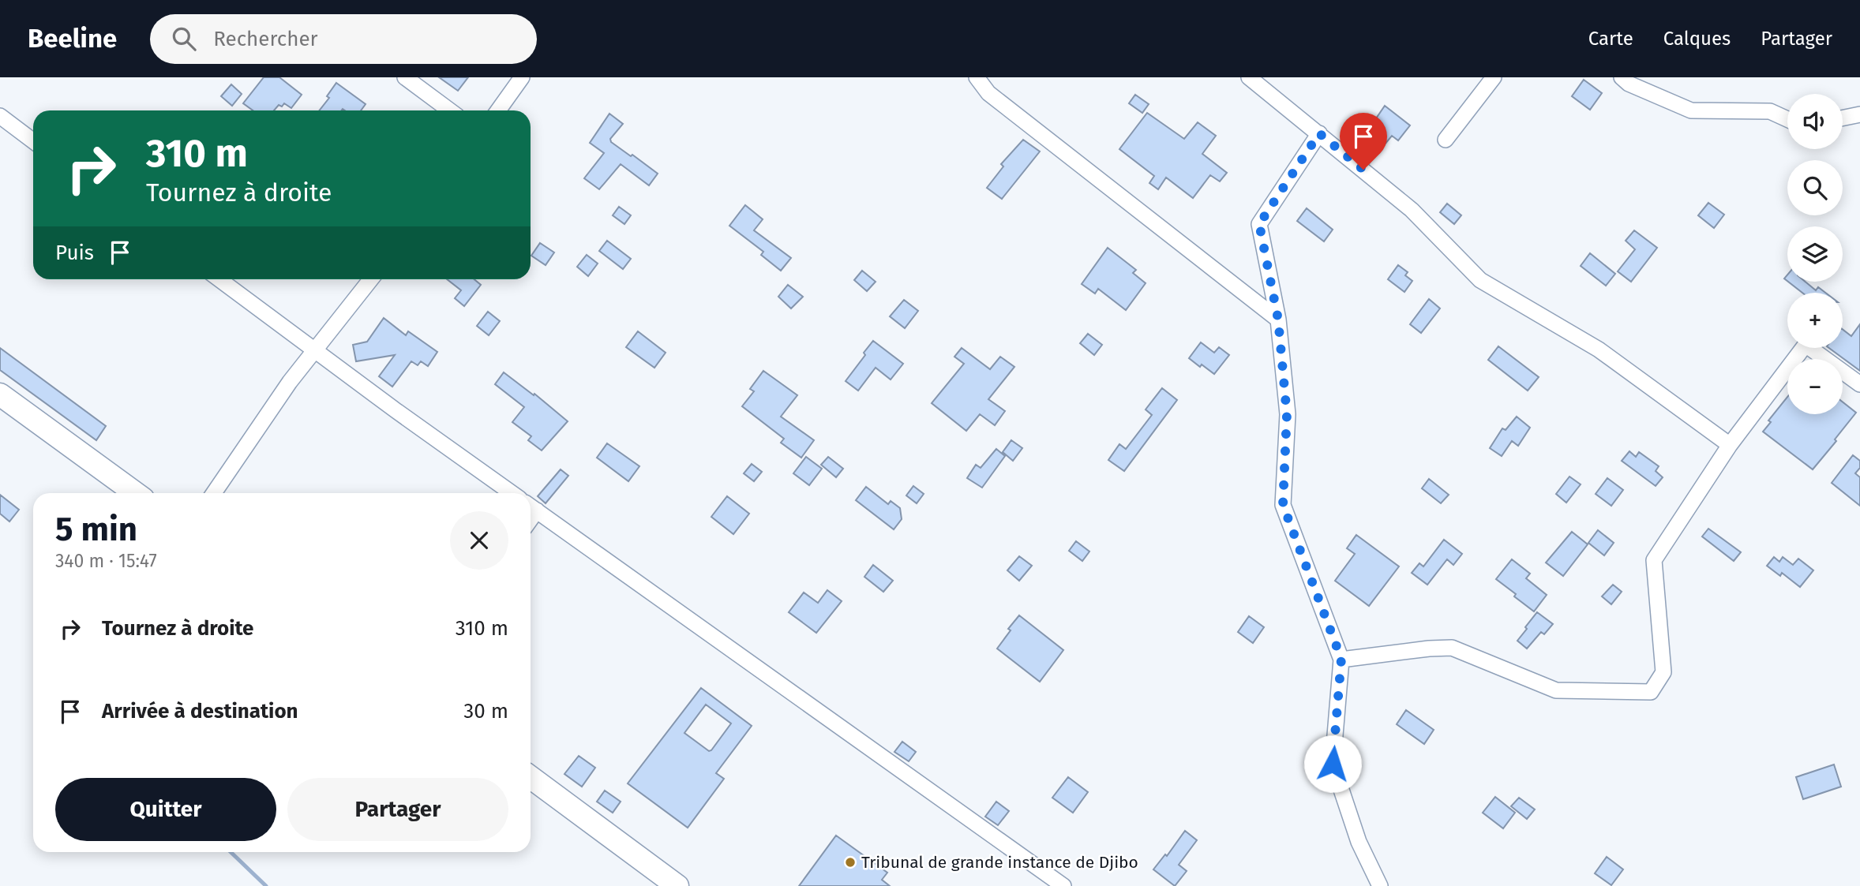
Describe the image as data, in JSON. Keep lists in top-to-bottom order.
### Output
{
  "places": ["Tribunal de grande instance de Djibo"],
  "page": {
    "header": "Beeline",
    "search": "Rechercher",
    "nav": ["Carte", "Calques", "Partager"],
    "map_buttons": ["+", "−"],
    "turn": ["310 m", "Tournez à droite"],
    "then": "Puis",
    "heading": ["5 min", "340 m · 15:47"],
    "list": [
      {
        "name": "Tournez à droite",
        "value": "310 m"
      },
      {
        "name": "Arrivée à destination",
        "value": "30 m"
      }
    ],
    "buttons": ["Quitter", "Partager"]
  }
}
